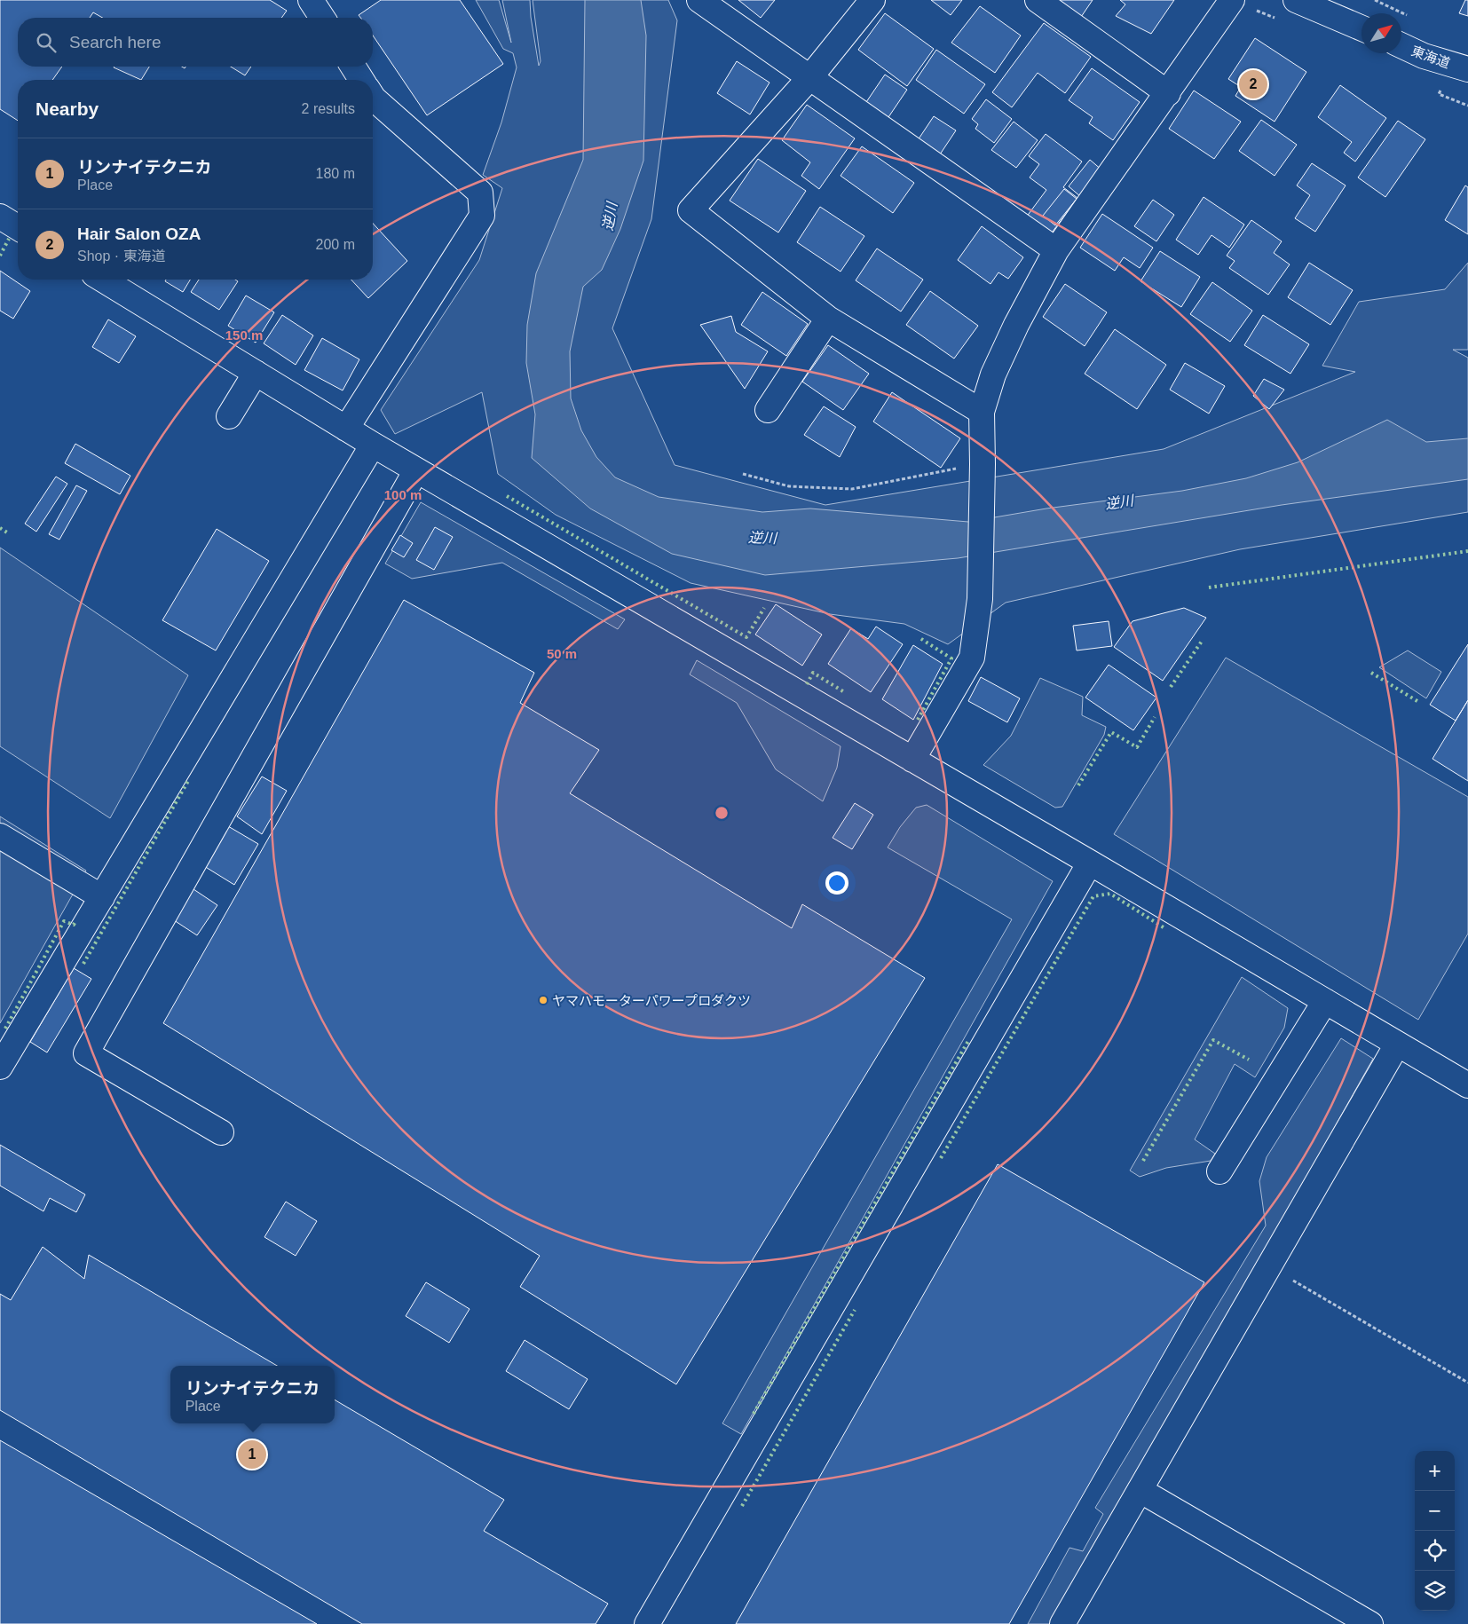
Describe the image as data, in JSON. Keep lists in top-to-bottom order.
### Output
{
  "streets": {
    "street": ["東海道"]
  },
  "water": ["逆川"],
  "places": ["ヤマハモーターパワープロダクツ"],
  "north": "top right",
  "page": {
    "search": "Search here",
    "pins": ["2", "1"],
    "heading": ["Nearby", "2 results"],
    "list": [
      {
        "mark": "1",
        "name": "リンナイテクニカ",
        "note": "Place",
        "value": "180 m"
      },
      {
        "mark": "2",
        "name": "Hair Salon OZA",
        "note": "Shop · 東海道",
        "value": "200 m"
      }
    ],
    "popup": ["リンナイテクニカ", "Place"],
    "map_buttons": ["+", "−"]
  },
  "rings": ["150 m", "100 m", "50 m"]
}
